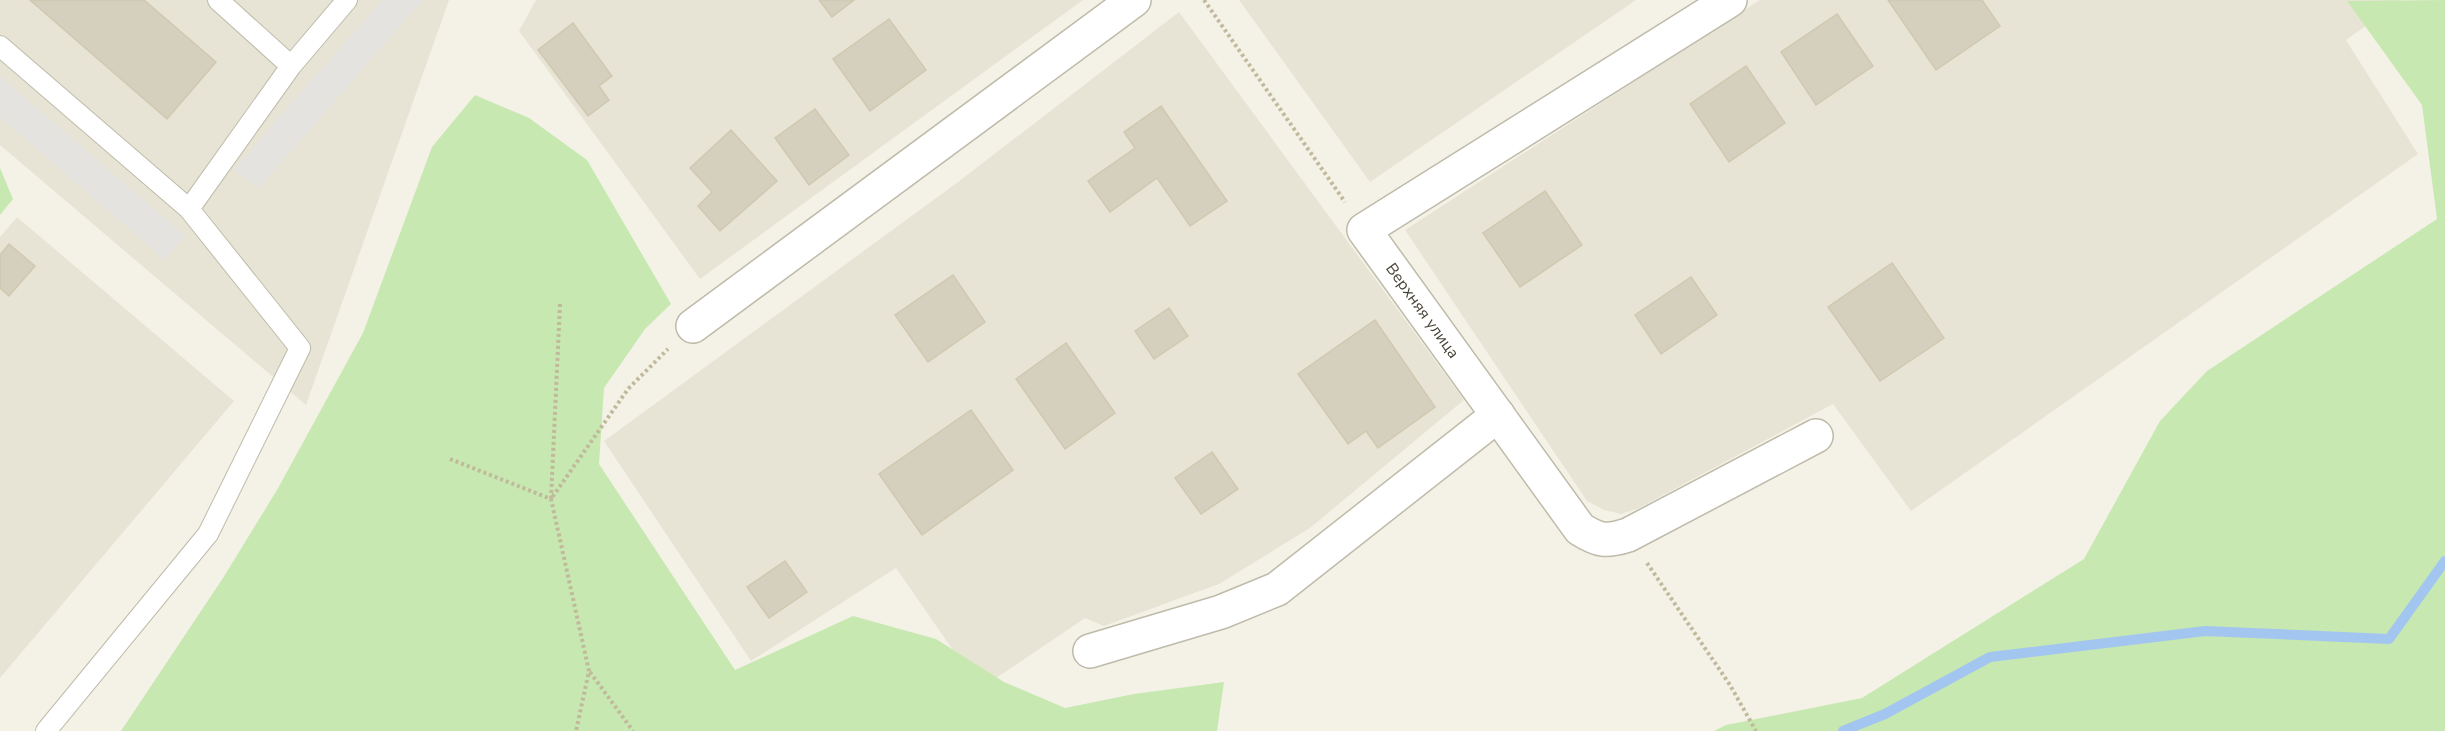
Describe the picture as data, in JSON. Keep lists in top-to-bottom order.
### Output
{
  "streets": {
    "street": ["Верхняя улица"]
  }
}
